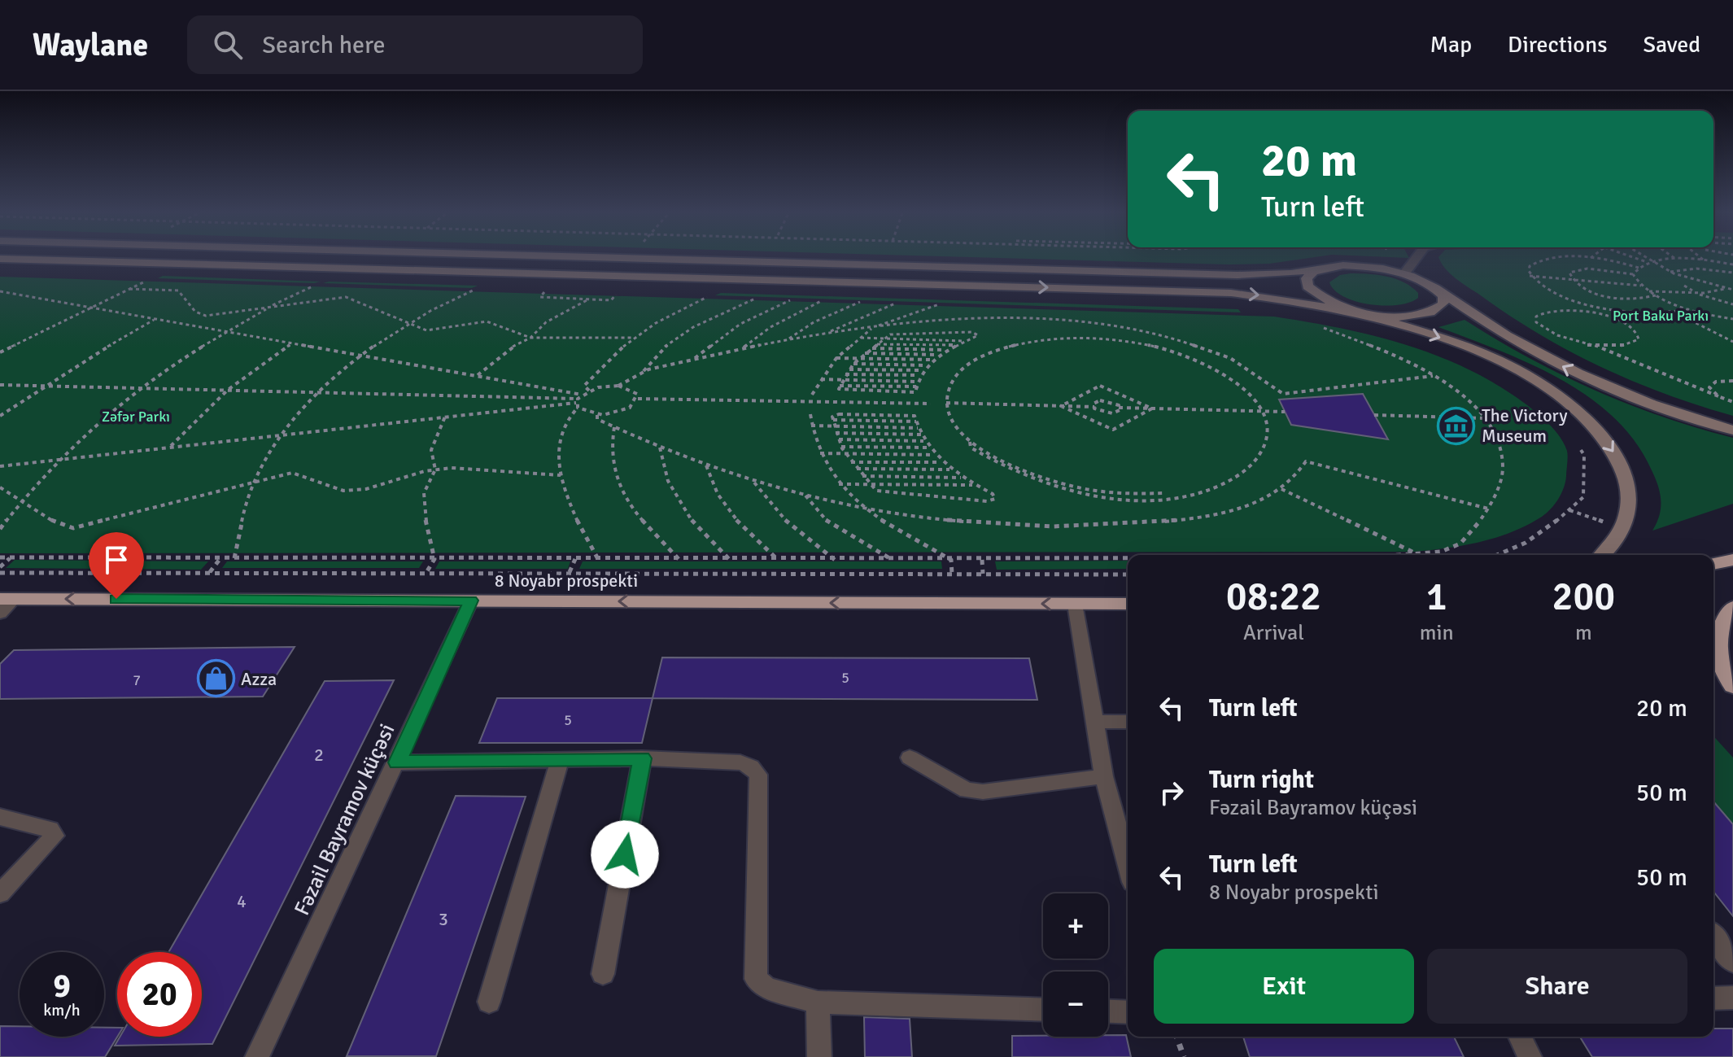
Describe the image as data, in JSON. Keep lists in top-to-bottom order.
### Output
{
  "streets": {
    "highway": ["8 Noyabr prospekti"],
    "lane": ["Fəzail Bayramov küçəsi"]
  },
  "crossings": [
    ["8 Noyabr prospekti", "Fəzail Bayramov küçəsi"]
  ],
  "one_way": ["8 Noyabr prospekti"],
  "parks": ["Port Baku Parkı", "Zəfər Parkı"],
  "places": {
    "museum": ["The Victory Museum"],
    "shop": ["Azza"]
  },
  "house_numbers": [
    "5",
    "7",
    "5",
    "2",
    "4",
    "3"
  ],
  "page": {
    "header": "Waylane",
    "search": "Search here",
    "nav": ["Map", "Directions", "Saved"],
    "turn": ["20 m", "Turn left"],
    "eta": [
      "08:22",
      "Arrival",
      "1",
      "min",
      "200",
      "m"
    ],
    "list": [
      {
        "name": "Turn left",
        "value": "20 m"
      },
      {
        "name": "Turn right",
        "note": "Fəzail Bayramov küçəsi",
        "value": "50 m"
      },
      {
        "name": "Turn left",
        "note": "8 Noyabr prospekti",
        "value": "50 m"
      }
    ],
    "map_buttons": ["+", "−"],
    "buttons": ["Exit", "Share"],
    "speed": "9 km/h",
    "limit": "20"
  }
}
